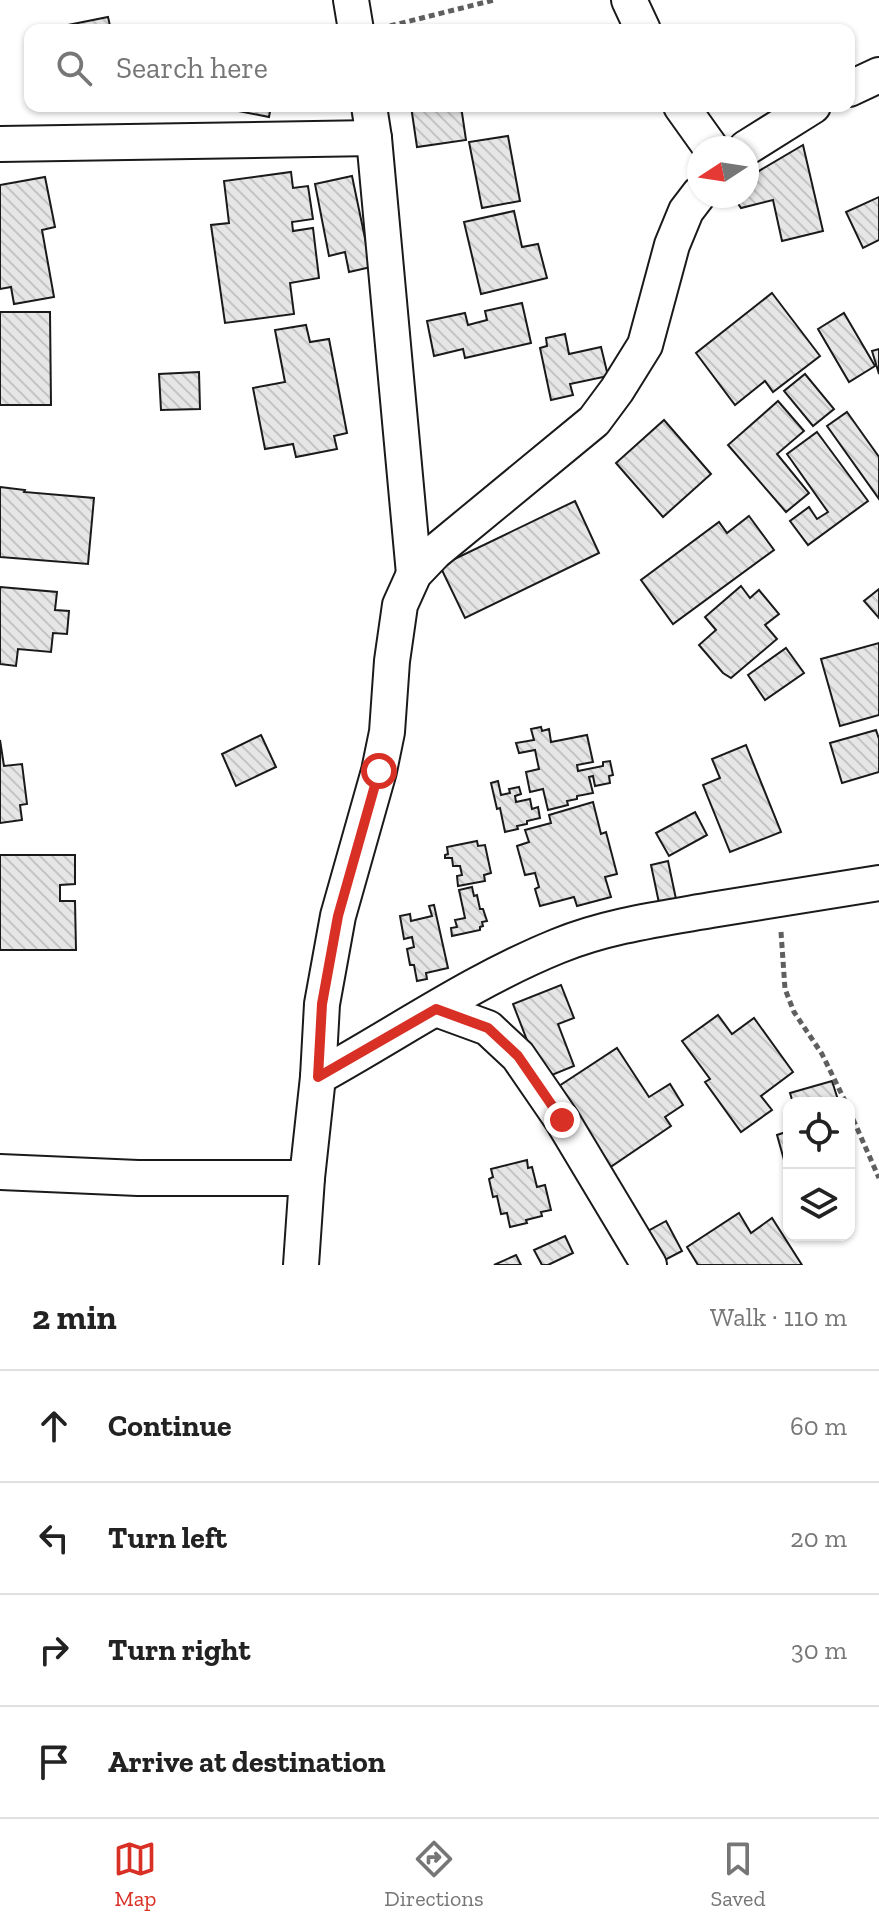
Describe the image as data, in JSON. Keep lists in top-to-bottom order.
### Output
{
  "north": "left",
  "page": {
    "search": "Search here",
    "heading": ["2 min", "Walk · 110 m"],
    "list": [
      ["Continue", "60 m"],
      ["Turn left", "20 m"],
      ["Turn right", "30 m"],
      "Arrive at destination"
    ],
    "nav": ["Map", "Directions", "Saved"]
  }
}
